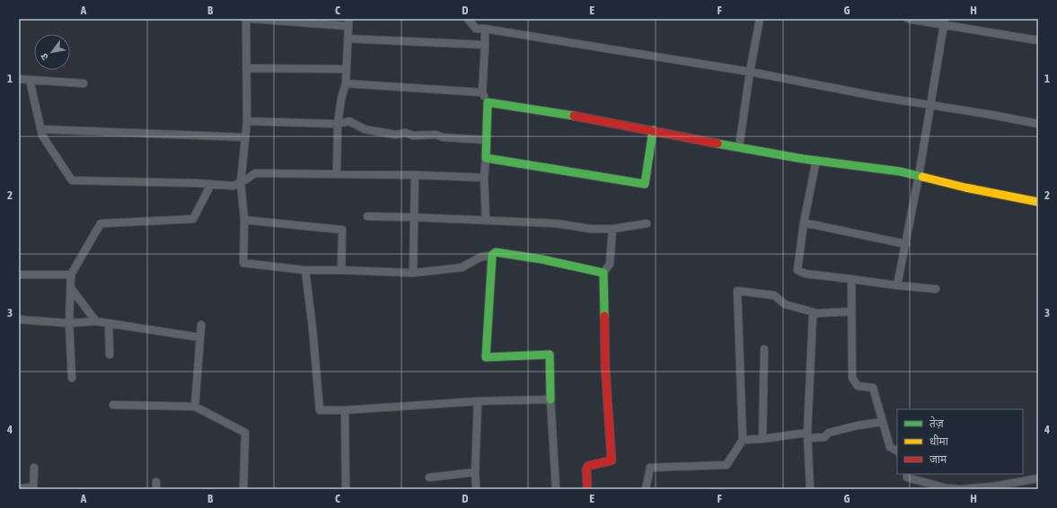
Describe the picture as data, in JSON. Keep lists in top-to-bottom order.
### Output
{
  "legend": ["तेज़", "धीमा", "जाम"],
  "north": "bottom left",
  "grid": {
    "columns": [
      "A",
      "B",
      "C",
      "D",
      "E",
      "F",
      "G",
      "H"
    ],
    "rows": [
      "1",
      "2",
      "3",
      "4"
    ]
  }
}
